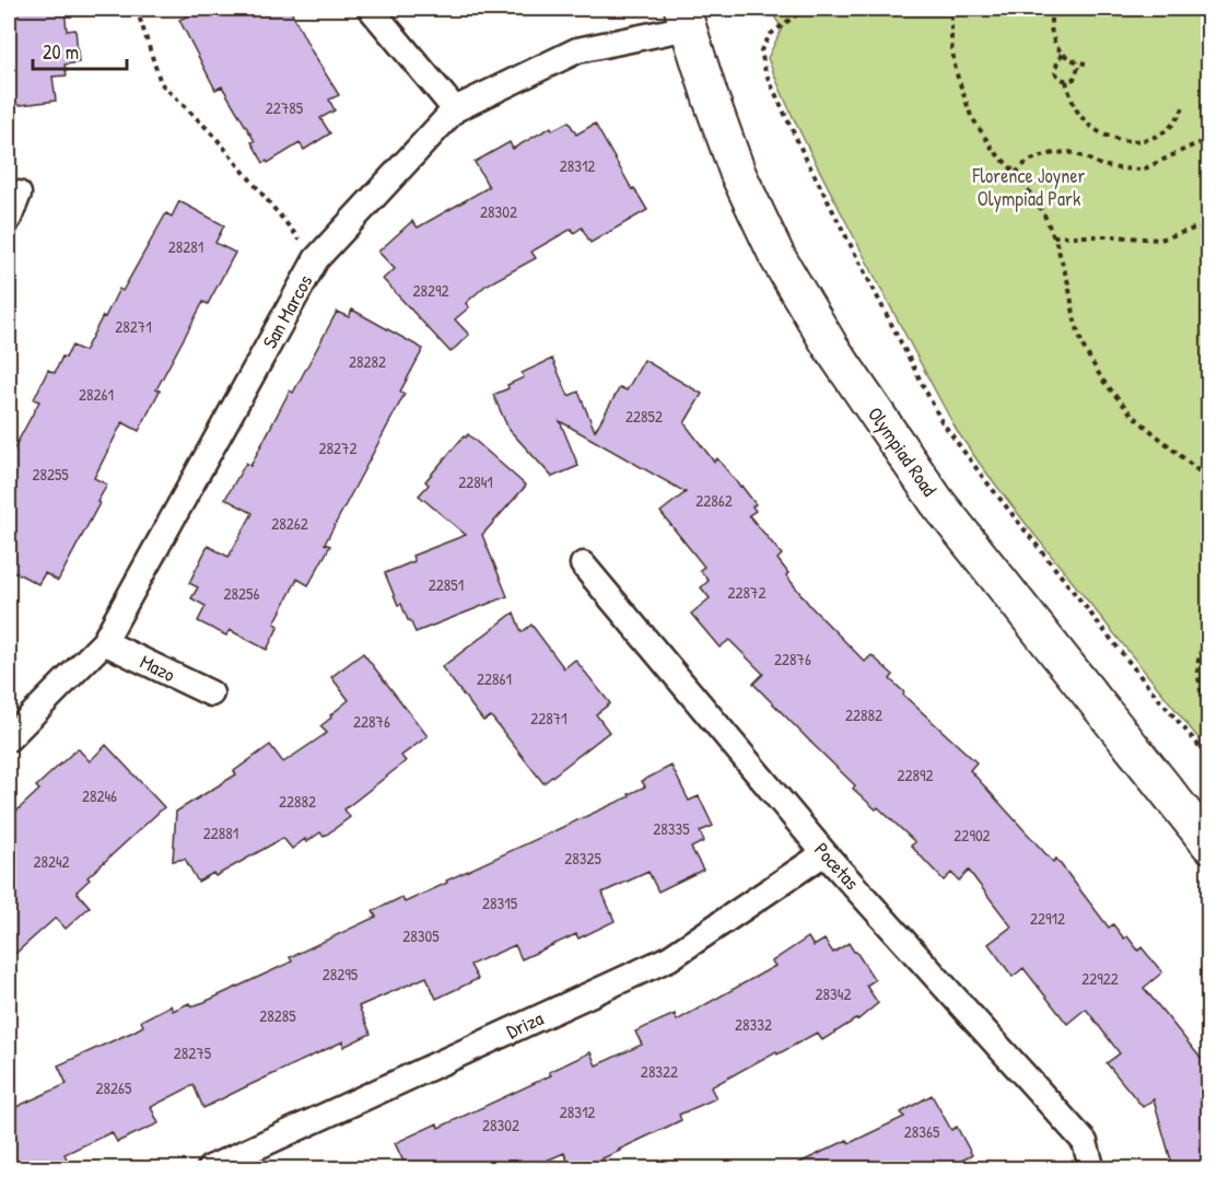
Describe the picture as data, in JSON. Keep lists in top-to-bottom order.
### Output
{
  "streets": {
    "main road": ["Olympiad Road"],
    "street": [
      "San Marcos",
      "Mazo",
      "Pocetas",
      "Driza"
    ]
  },
  "crossings": [
    ["San Marcos", "Olympiad Road"],
    ["San Marcos", "Mazo"],
    ["Pocetas", "Driza"]
  ],
  "parks": ["Florence Joyner Olympiad Park"],
  "house_numbers": [
    "22785",
    "28312",
    "28302",
    "28281",
    "28292",
    "28271",
    "28282",
    "28261",
    "22852",
    "28272",
    "28255",
    "22841",
    "22862",
    "28262",
    "22851",
    "22872",
    "28256",
    "22876",
    "22861",
    "22882",
    "22871",
    "22876",
    "22892",
    "28246",
    "22882",
    "28335",
    "22881",
    "22902",
    "28325",
    "28242",
    "28315",
    "22912",
    "28305",
    "28295",
    "22922",
    "28342",
    "28285",
    "28332",
    "28275",
    "28322",
    "28265",
    "28312",
    "28302",
    "28365"
  ],
  "scale_bar": "20 m"
}
